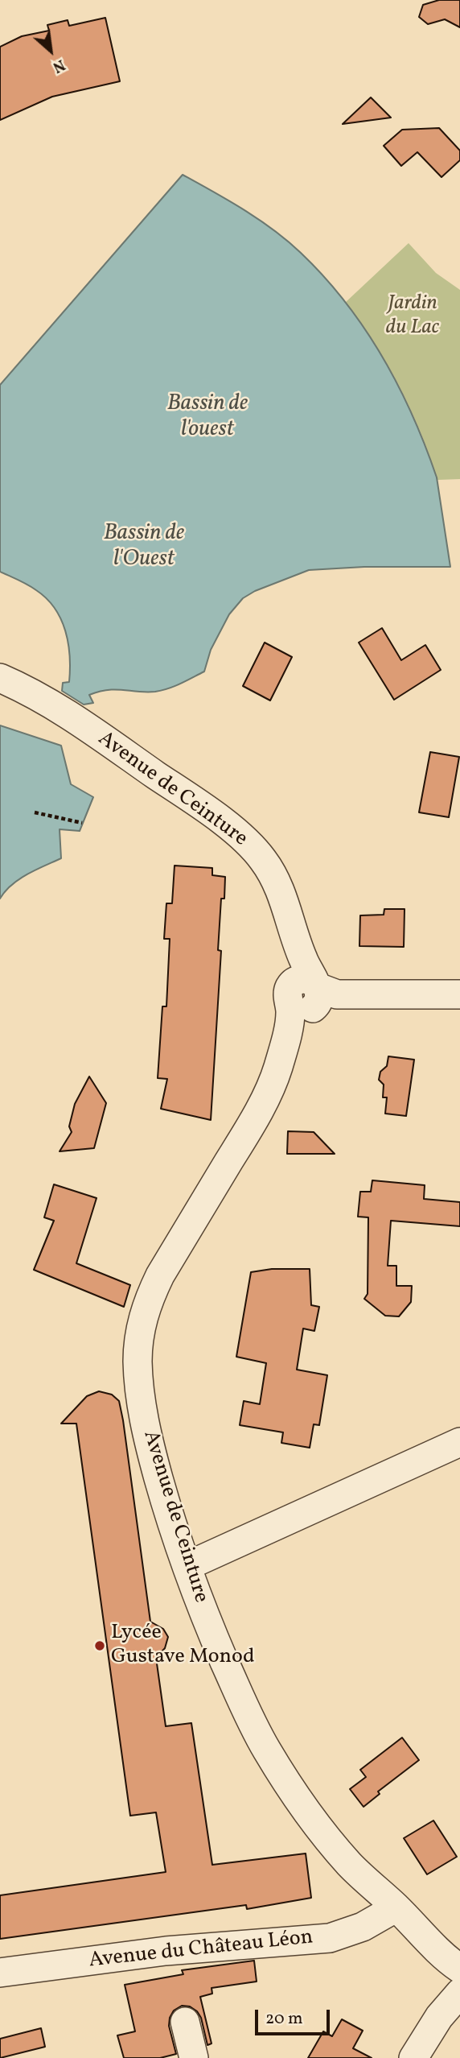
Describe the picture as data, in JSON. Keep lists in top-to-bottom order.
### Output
{
  "streets": {
    "street": ["Avenue de Ceinture", "Avenue du Château Léon"]
  },
  "crossings": [
    ["Avenue de Ceinture", "Avenue du Château Léon"]
  ],
  "water": ["Bassin de l'ouest", "Bassin de l'Ouest"],
  "parks": ["Jardin du Lac"],
  "places": ["Lycée Gustave Monod"],
  "scale_bar": "20 m",
  "north": "bottom right"
}
